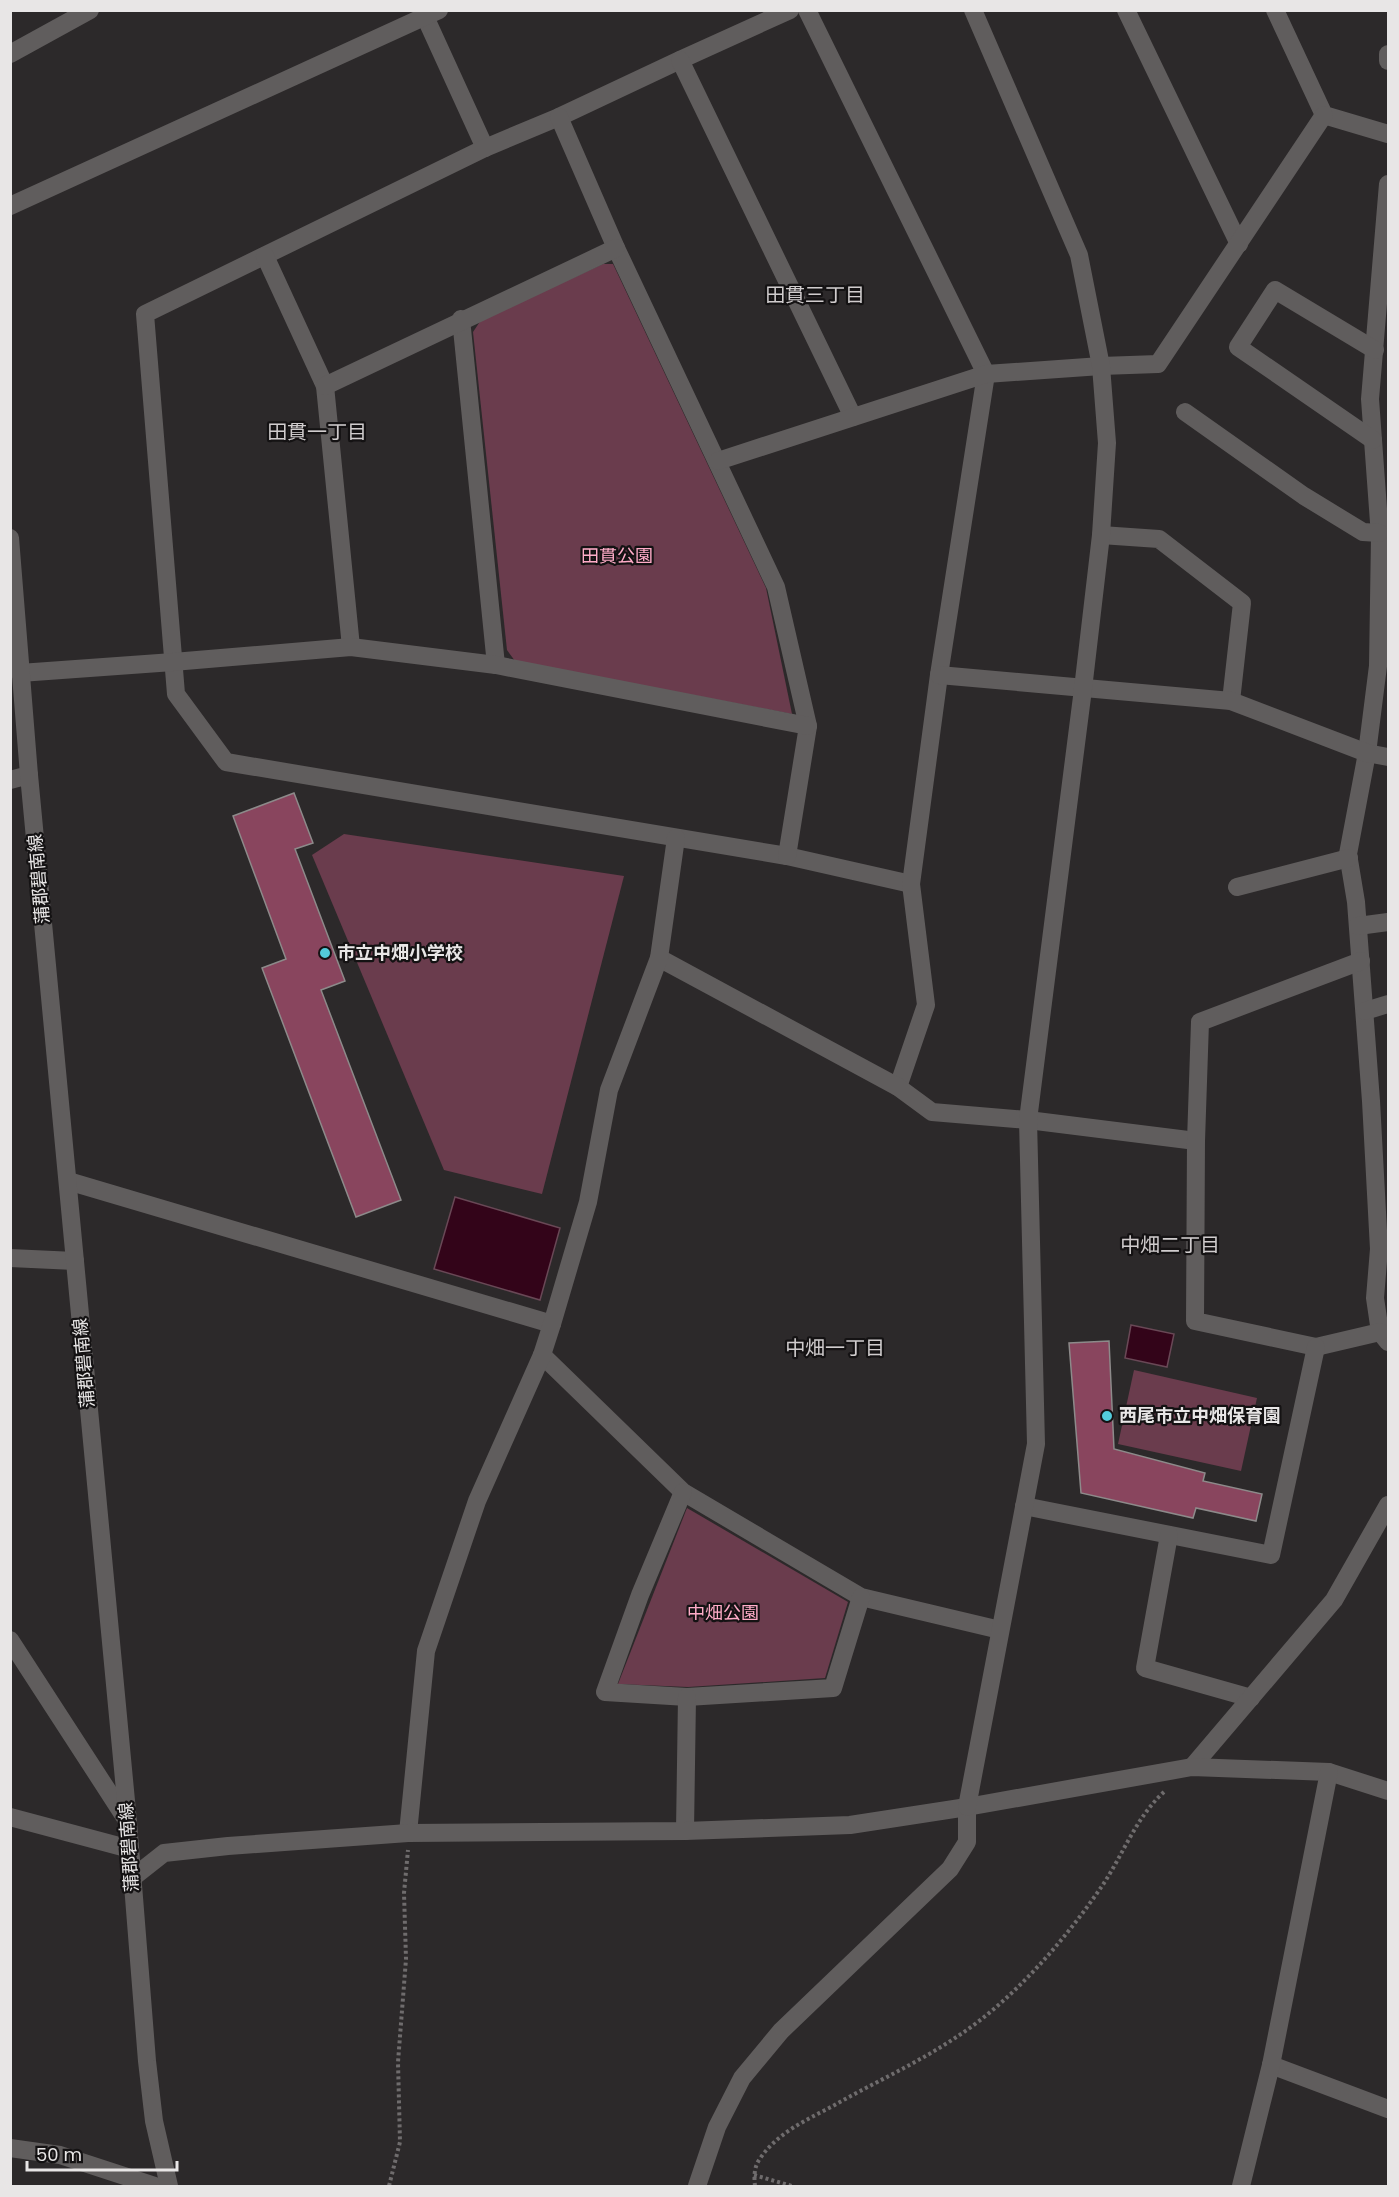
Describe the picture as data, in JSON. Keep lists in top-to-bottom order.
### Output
{
  "streets": {
    "street": ["蒲郡碧南線"]
  },
  "districts": [
    "田貫三丁目",
    "田貫一丁目",
    "中畑二丁目",
    "中畑一丁目"
  ],
  "parks": ["田貫公園", "中畑公園"],
  "places": ["市立中畑小学校", "西尾市立中畑保育園"],
  "scale_bar": "50 m"
}
